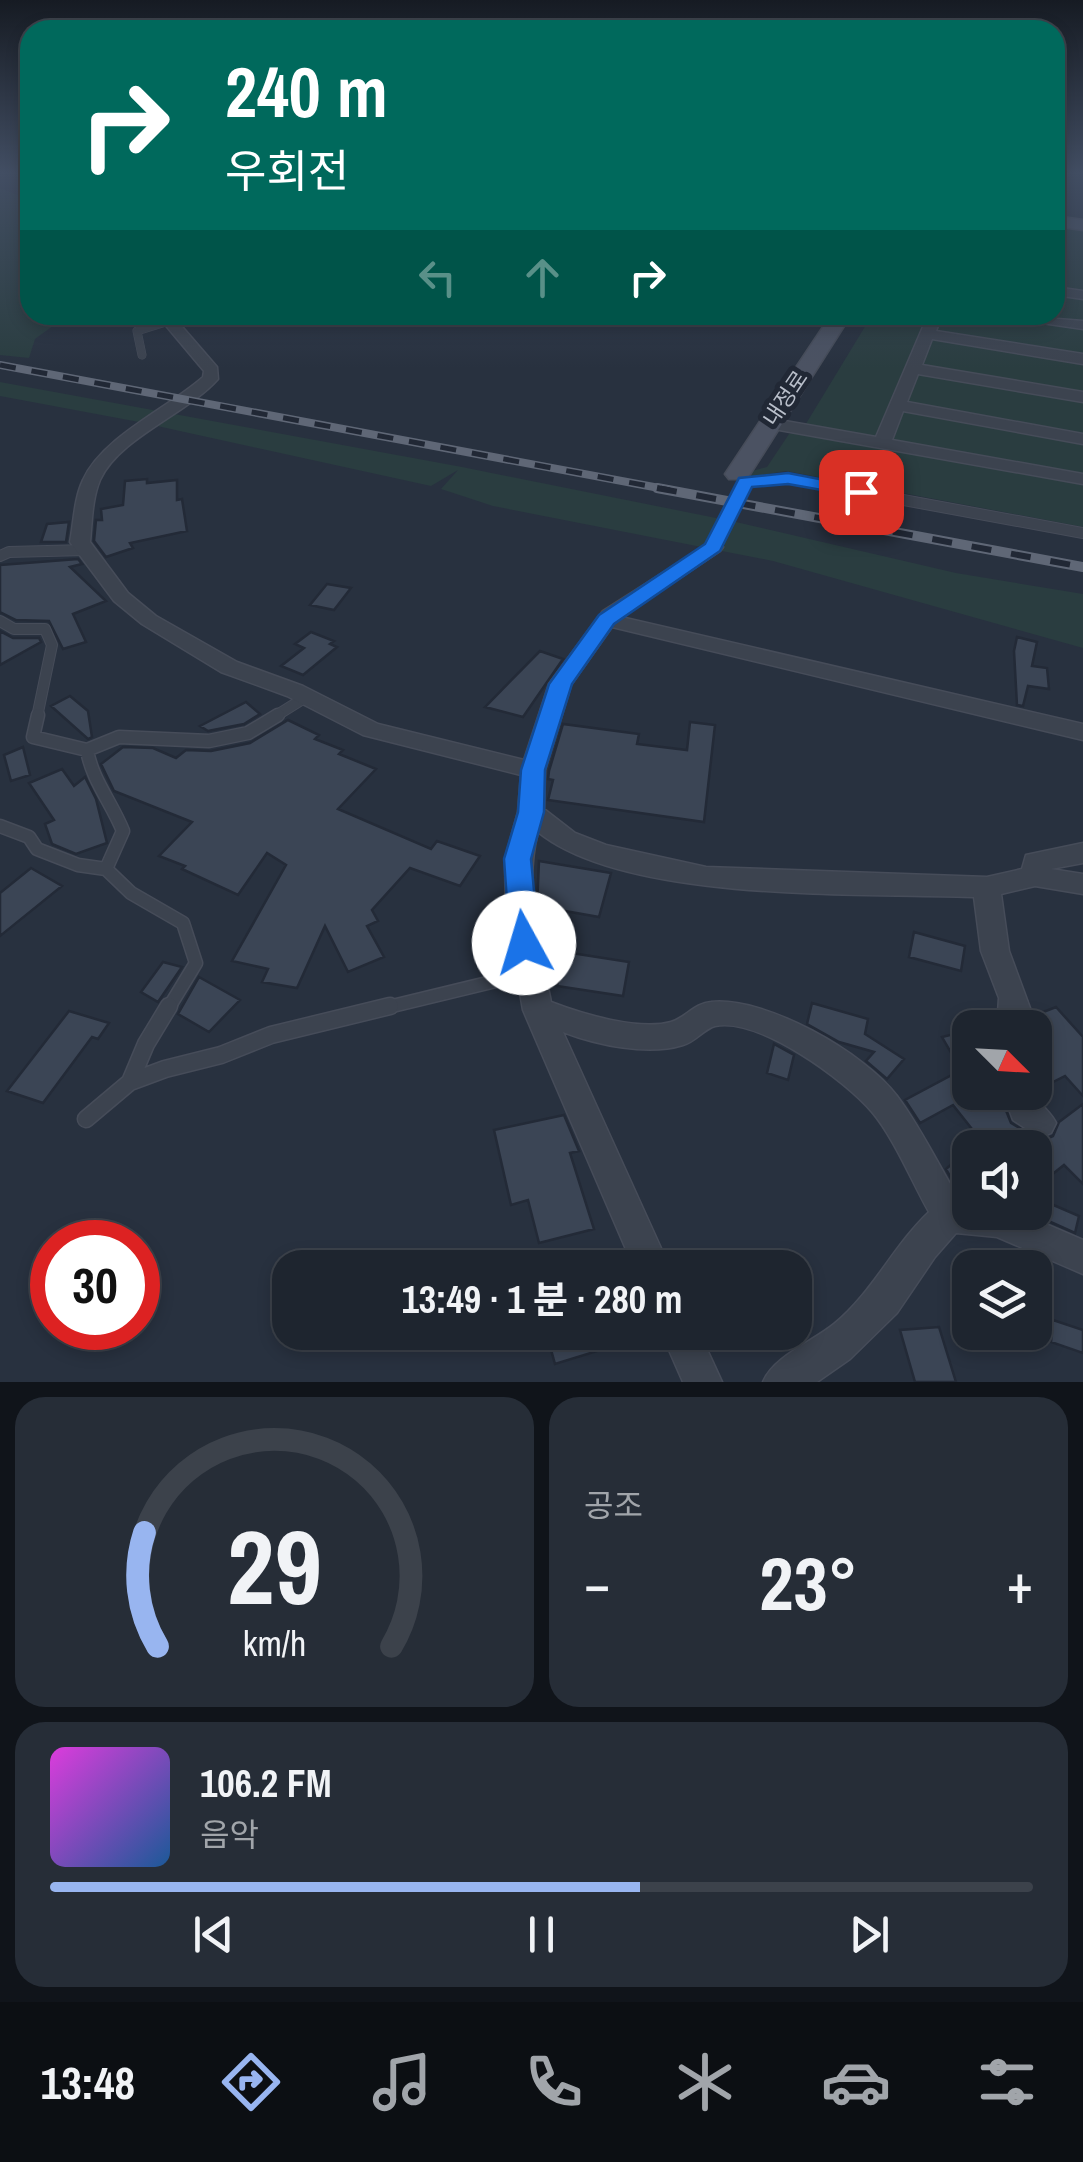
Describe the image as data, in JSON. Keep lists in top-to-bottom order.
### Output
{
  "streets": {
    "street": ["내정로"]
  },
  "north": "bottom right",
  "page": {
    "turn": ["240 m", "우회전"],
    "limit": "30",
    "trip": "13:49 · 1 분 · 280 m",
    "tile": "공조",
    "heat": ["−", "23°", "+"],
    "song": ["106.2 FM", "음악"],
    "tabs": "13:48",
    "gauge": ["29", "km/h"]
  }
}
